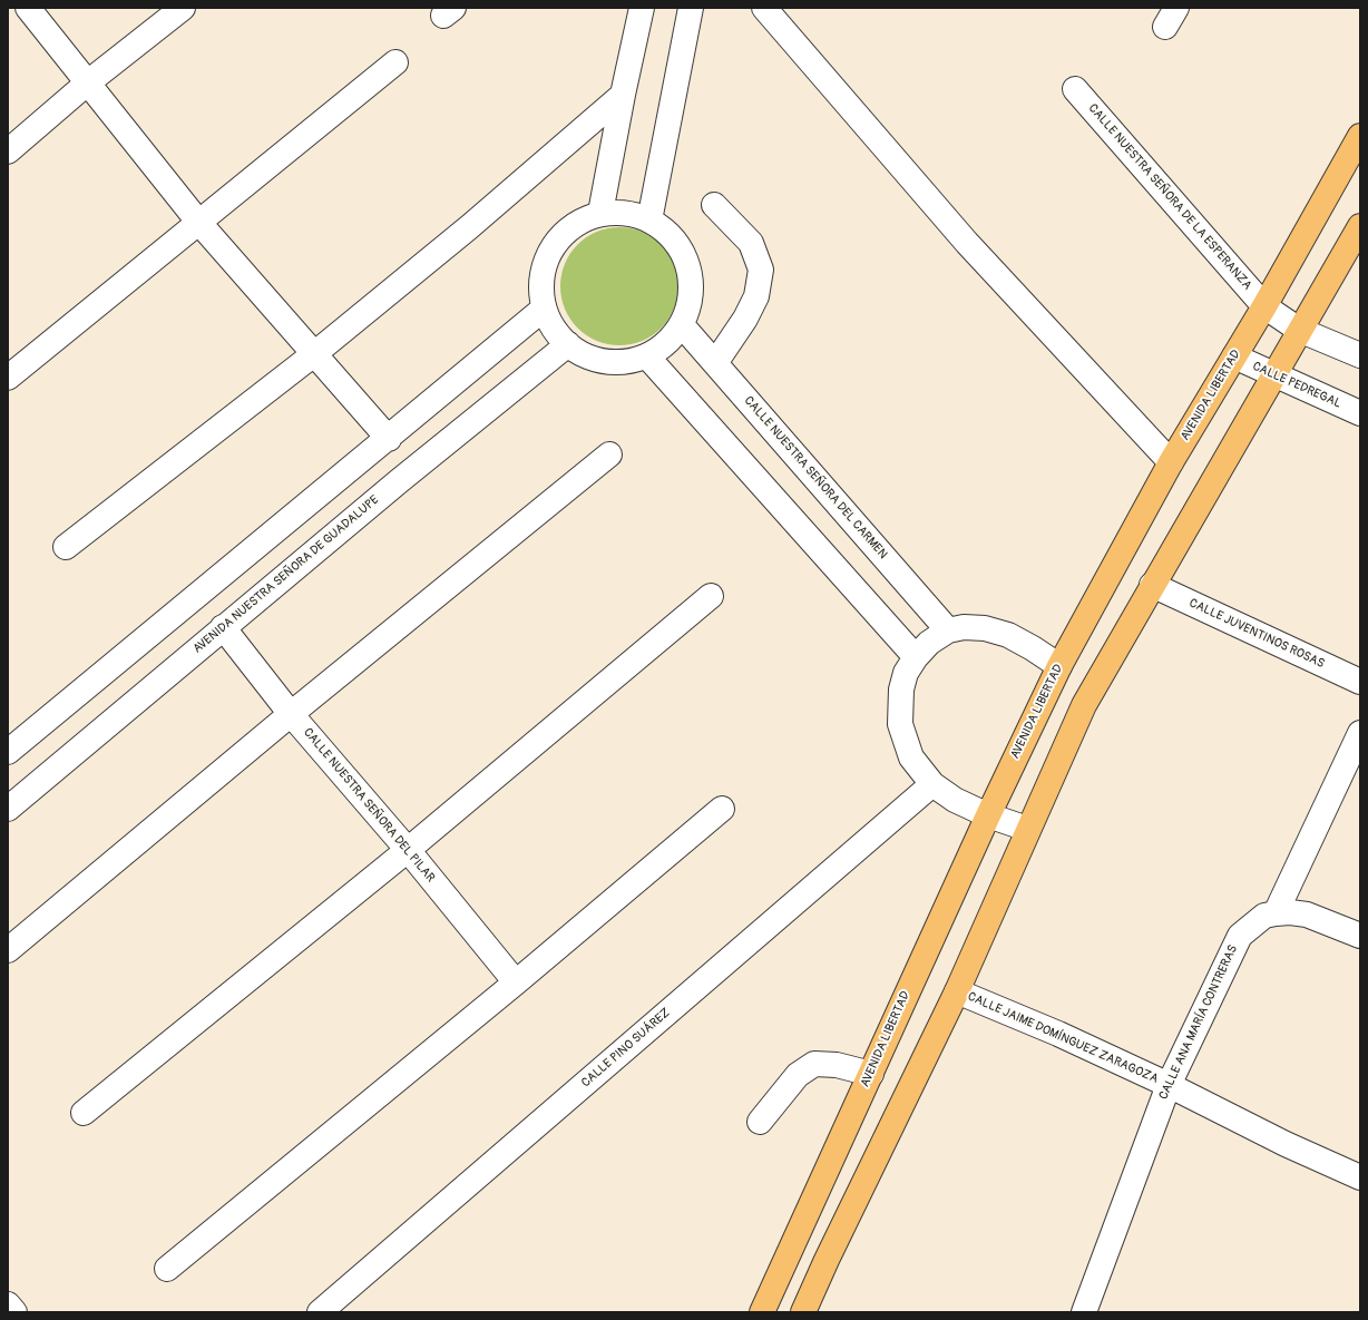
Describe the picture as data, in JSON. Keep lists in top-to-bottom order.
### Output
{
  "streets": {
    "main road": ["AVENIDA LIBERTAD"],
    "street": [
      "CALLE NUESTRA SEÑORA DE LA ESPERANZA",
      "CALLE PEDREGAL",
      "CALLE NUESTRA SEÑORA DEL CARMEN",
      "AVENIDA NUESTRA SEÑORA DE GUADALUPE",
      "CALLE JUVENTINOS ROSAS",
      "CALLE NUESTRA SEÑORA DEL PILAR",
      "CALLE ANA MARÍA CONTRERAS",
      "CALLE JAIME DOMÍNGUEZ ZARAGOZA",
      "CALLE PINO SUÁREZ"
    ]
  },
  "crossings": [
    ["CALLE NUESTRA SEÑORA DE LA ESPERANZA", "AVENIDA LIBERTAD"],
    ["CALLE PEDREGAL", "AVENIDA LIBERTAD"],
    ["CALLE NUESTRA SEÑORA DEL CARMEN", "AVENIDA NUESTRA SEÑORA DE GUADALUPE"],
    ["AVENIDA NUESTRA SEÑORA DE GUADALUPE", "CALLE NUESTRA SEÑORA DEL PILAR"],
    ["CALLE ANA MARÍA CONTRERAS", "CALLE JAIME DOMÍNGUEZ ZARAGOZA"]
  ]
}
